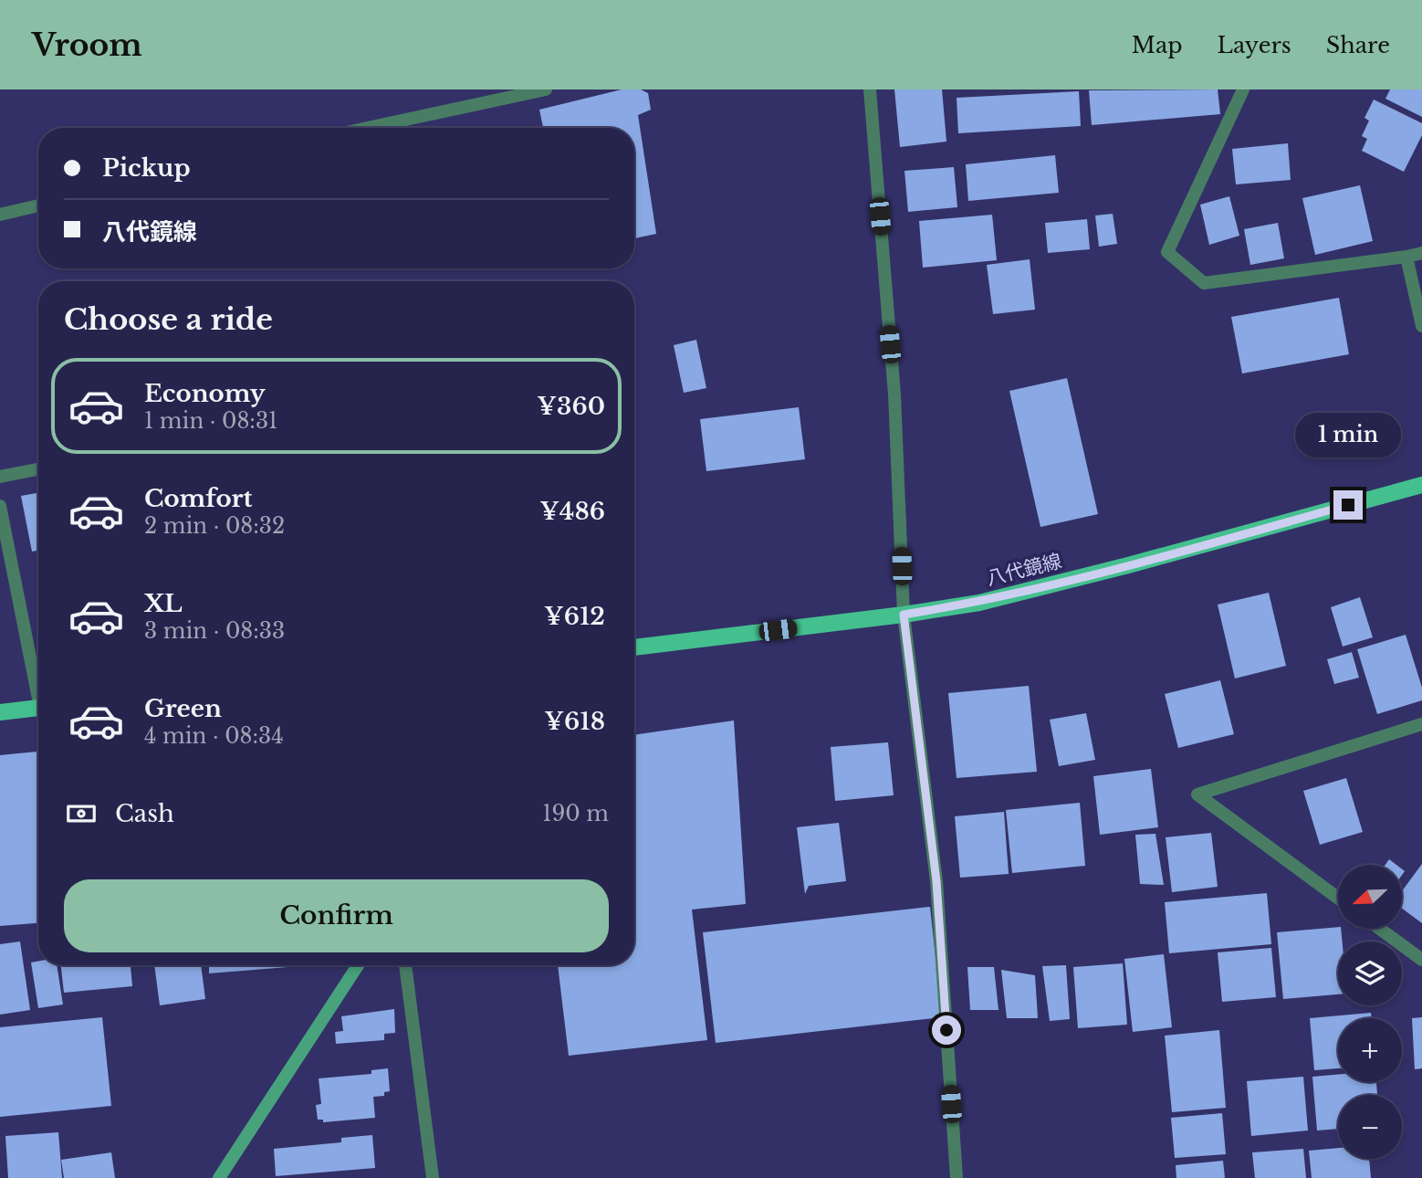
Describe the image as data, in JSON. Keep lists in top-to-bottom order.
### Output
{
  "streets": {
    "main road": ["八代鏡線"]
  },
  "north": "bottom left",
  "page": {
    "header": "Vroom",
    "nav": ["Map", "Layers", "Share"],
    "banner": ["Pickup", "八代鏡線"],
    "heading": "Choose a ride",
    "list": [
      {
        "name": "Economy",
        "note": "1 min · 08:31",
        "value": "¥360"
      },
      {
        "name": "Comfort",
        "note": "2 min · 08:32",
        "value": "¥486"
      },
      {
        "name": "XL",
        "note": "3 min · 08:33",
        "value": "¥612"
      },
      {
        "name": "Green",
        "note": "4 min · 08:34",
        "value": "¥618"
      }
    ],
    "bubble": "1 min",
    "pay": ["Cash", "190 m"],
    "map_buttons": ["+", "−"],
    "buttons": "Confirm"
  }
}
